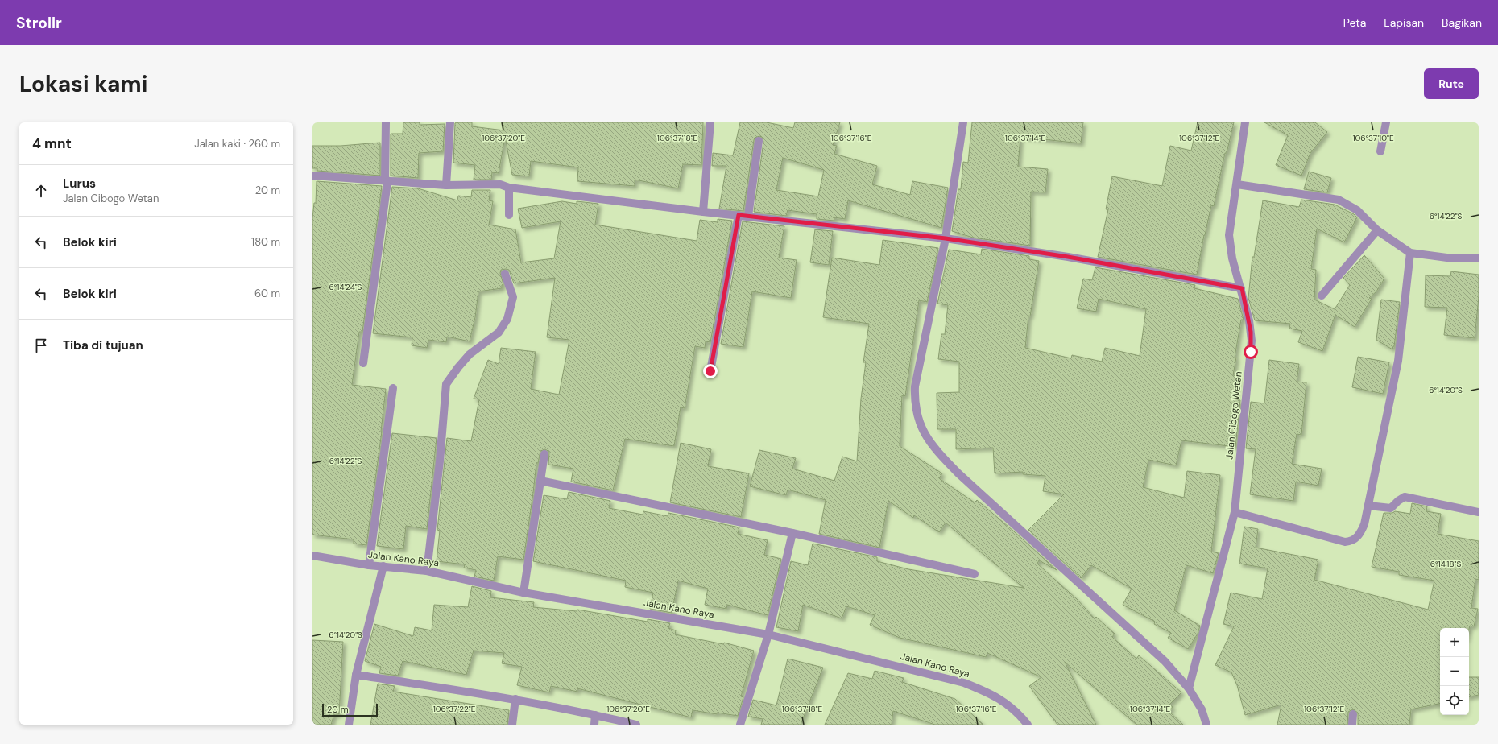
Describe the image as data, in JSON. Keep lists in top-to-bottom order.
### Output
{
  "streets": {
    "street": ["Jalan Cibogo Wetan", "Jalan Kano Raya"]
  },
  "scale_bar": "20 m",
  "page": {
    "header": "Strollr",
    "nav": ["Peta", "Lapisan", "Bagikan"],
    "buttons": "Rute",
    "title": "Lokasi kami",
    "heading": ["4 mnt", "Jalan kaki · 260 m"],
    "list": [
      ["Lurus", "Jalan Cibogo Wetan", "20 m"],
      ["Belok kiri", "180 m"],
      ["Belok kiri", "60 m"],
      "Tiba di tujuan"
    ],
    "map_buttons": ["+", "−"],
    "scale": "20 m"
  },
  "coordinates": [
    "106°37'20\"E",
    "106°37'18\"E",
    "106°37'16\"E",
    "106°37'14\"E",
    "106°37'12\"E",
    "106°37'10\"E",
    "6°14'22\"S",
    "6°14'24\"S",
    "6°14'20\"S",
    "6°14'18\"S",
    "106°37'22\"E"
  ]
}
